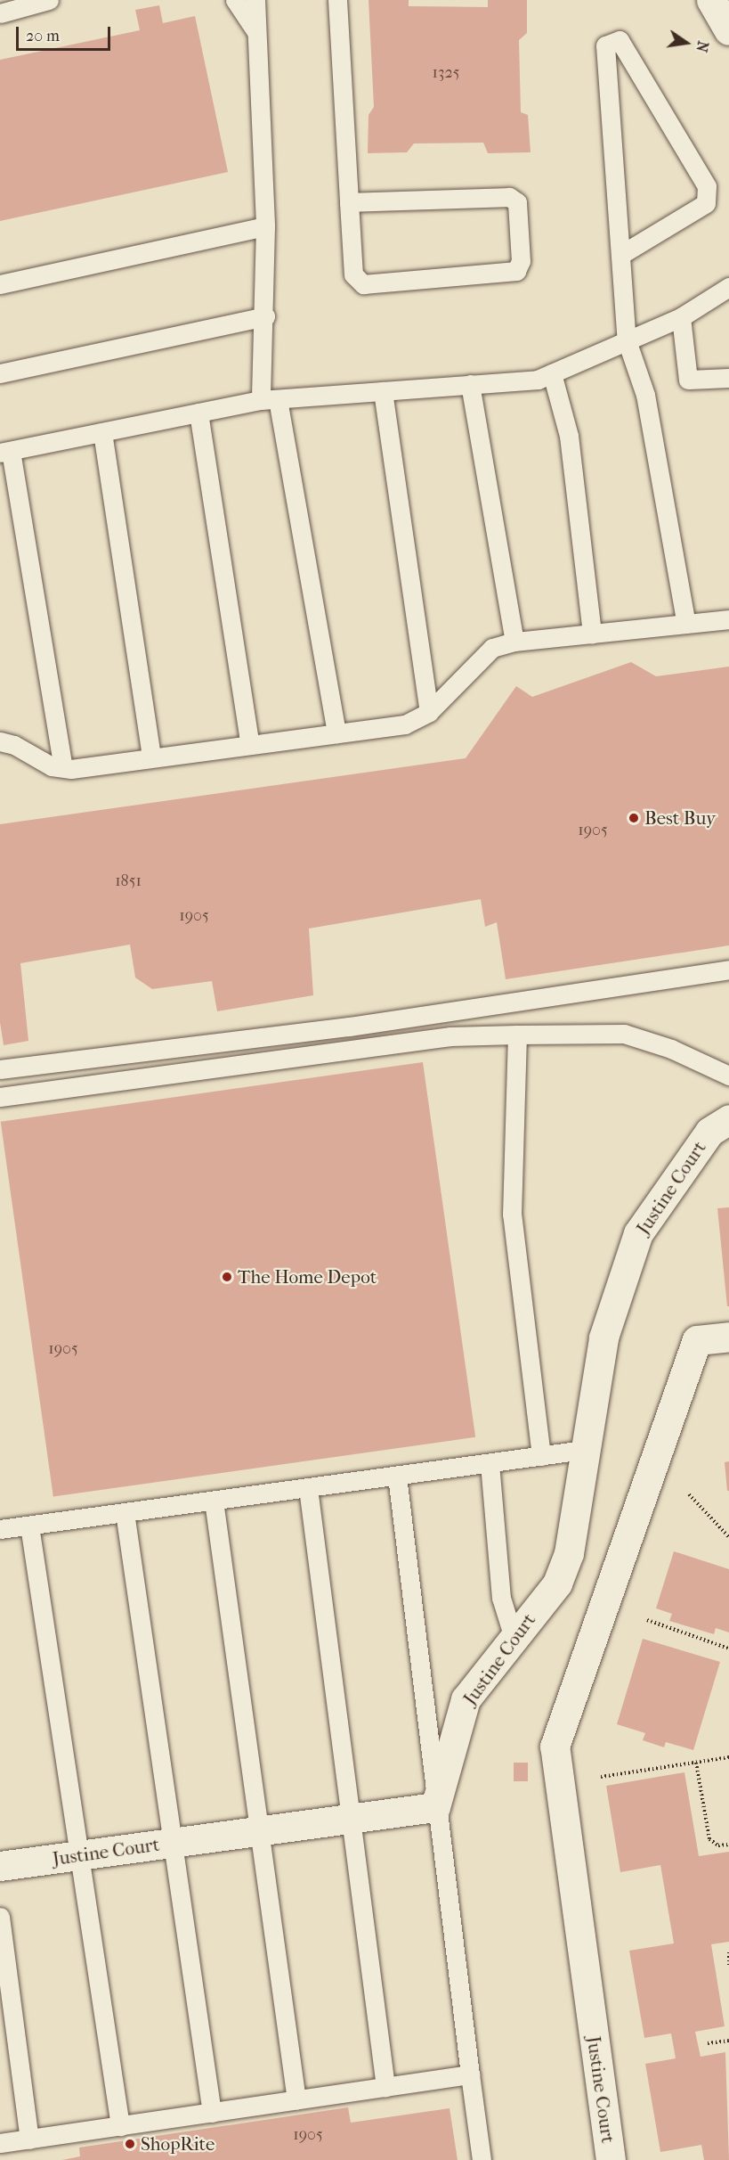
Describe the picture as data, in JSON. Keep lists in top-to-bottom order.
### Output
{
  "streets": {
    "street": ["Justine Court"]
  },
  "places": ["Best Buy", "The Home Depot", "ShopRite"],
  "house_numbers": [
    "1325",
    "1905",
    "1851",
    "1905",
    "1905",
    "1905"
  ],
  "scale_bar": "20 m",
  "north": "right"
}
